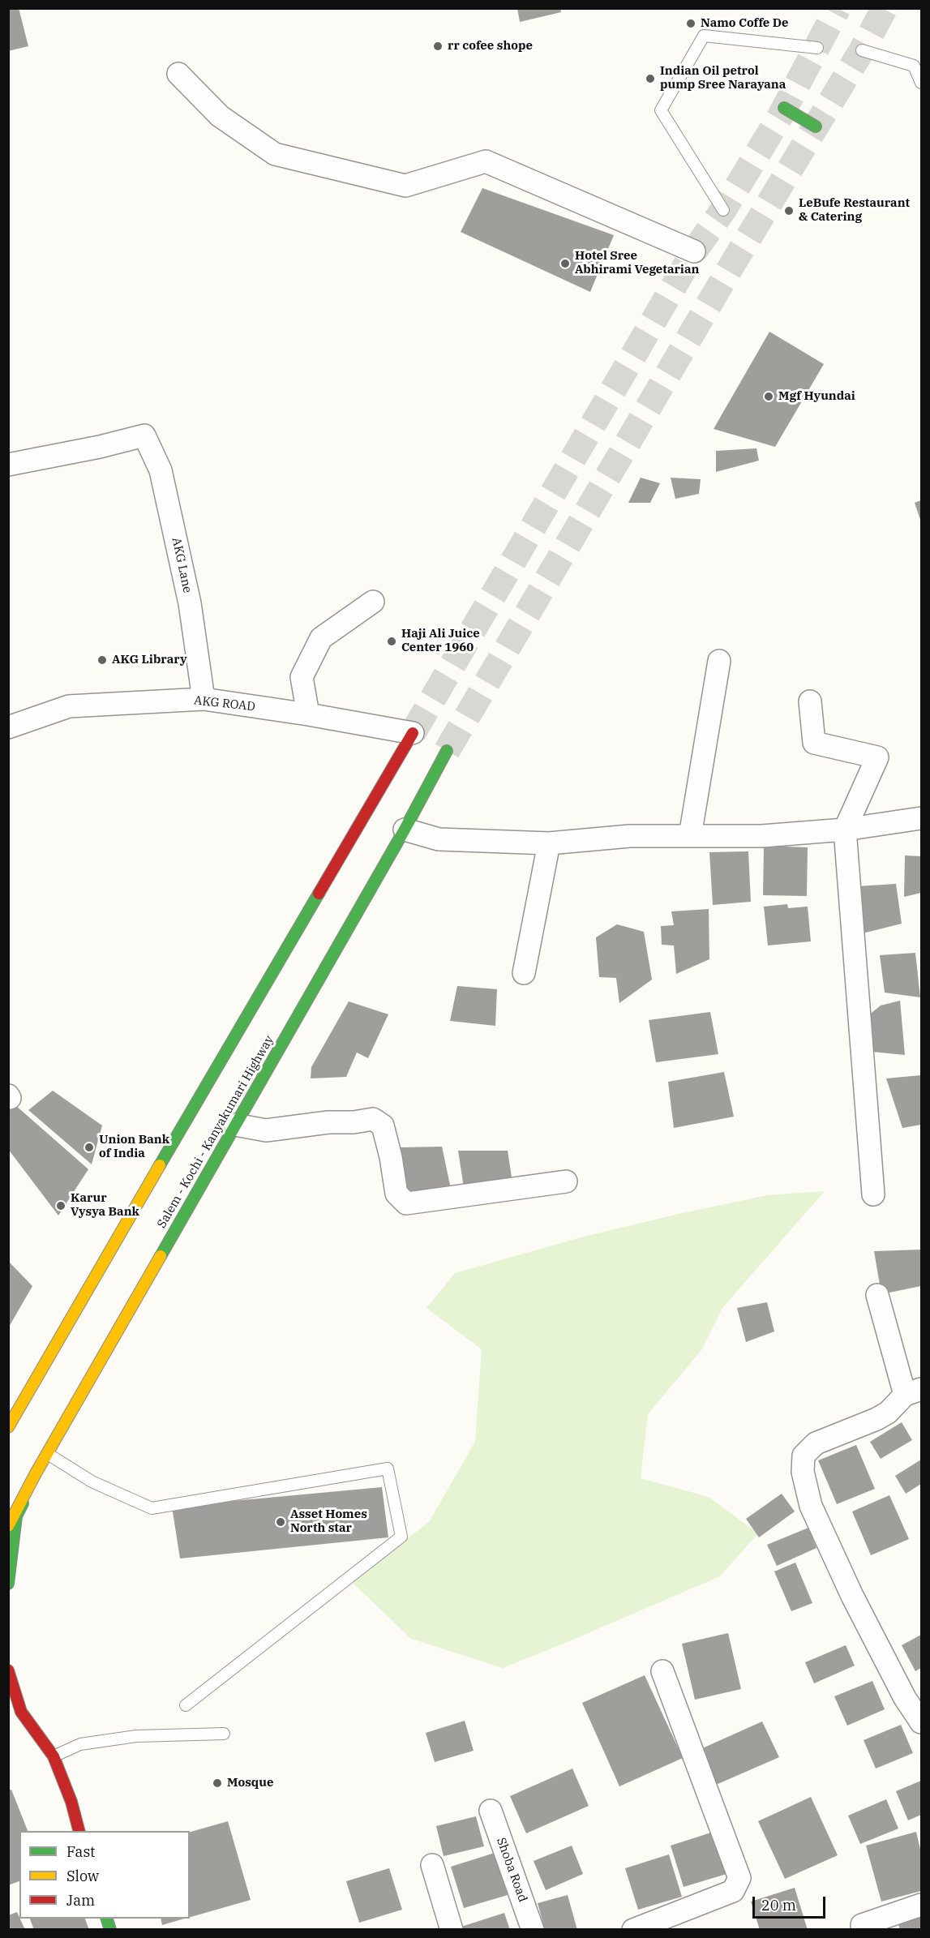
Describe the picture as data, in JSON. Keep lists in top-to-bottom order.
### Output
{
  "streets": {
    "main road": ["Salem - Kochi - Kanyakumari Highway"],
    "street": ["AKG Lane", "AKG ROAD", "Shoba Road"]
  },
  "crossings": [
    ["AKG Lane", "AKG ROAD"]
  ],
  "places": [
    "Namo Coffe De",
    "rr cofee shope",
    "Indian Oil petrol pump Sree Narayana",
    "LeBufe Restaurant & Catering",
    "Hotel Sree Abhirami Vegetarian",
    "Mgf Hyundai",
    "Haji Ali Juice Center 1960",
    "AKG Library",
    "Union Bank of India",
    "Karur Vysya Bank",
    "Asset Homes North star",
    "Mosque"
  ],
  "legend": ["Fast", "Slow", "Jam"],
  "scale_bar": "20 m"
}
